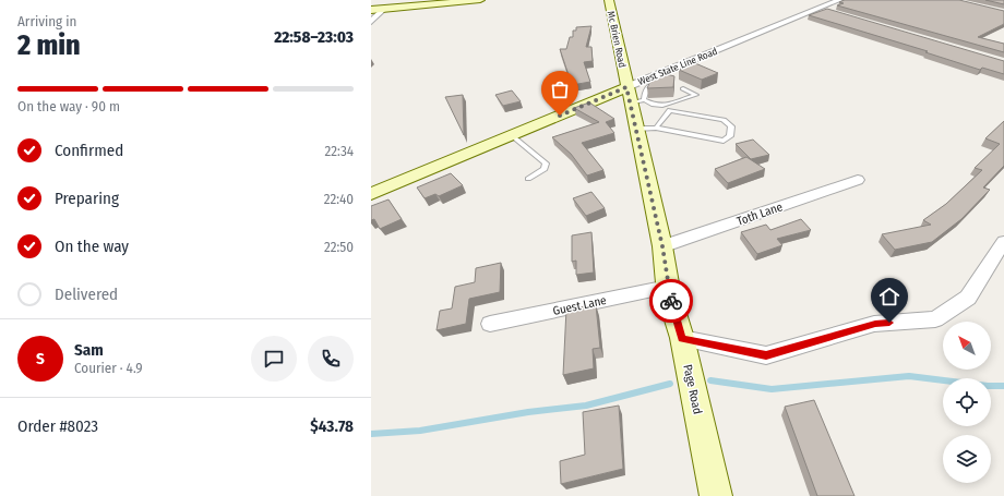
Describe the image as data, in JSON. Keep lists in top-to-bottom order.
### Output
{
  "streets": {
    "main road": ["Mc Brien Road", "West State Line Road", "Page Road"],
    "street": ["Toth Lane", "Guest Lane"]
  },
  "crossings": [
    ["Mc Brien Road", "West State Line Road"],
    ["Mc Brien Road", "Page Road"],
    ["West State Line Road", "Page Road"],
    ["Toth Lane", "Page Road"],
    ["Guest Lane", "Page Road"]
  ],
  "north": "top left",
  "page": {
    "heading": ["2 min", "Arriving in", "22:58–23:03"],
    "panel": [
      "Sam",
      "Courier · 4.9",
      "Order #8023",
      "$43.78"
    ],
    "bar": "On the way · 90 m",
    "list": [
      ["Confirmed", "22:34"],
      ["Preparing", "22:40"],
      ["On the way", "22:50"],
      "Delivered"
    ],
    "round": "S"
  }
}
